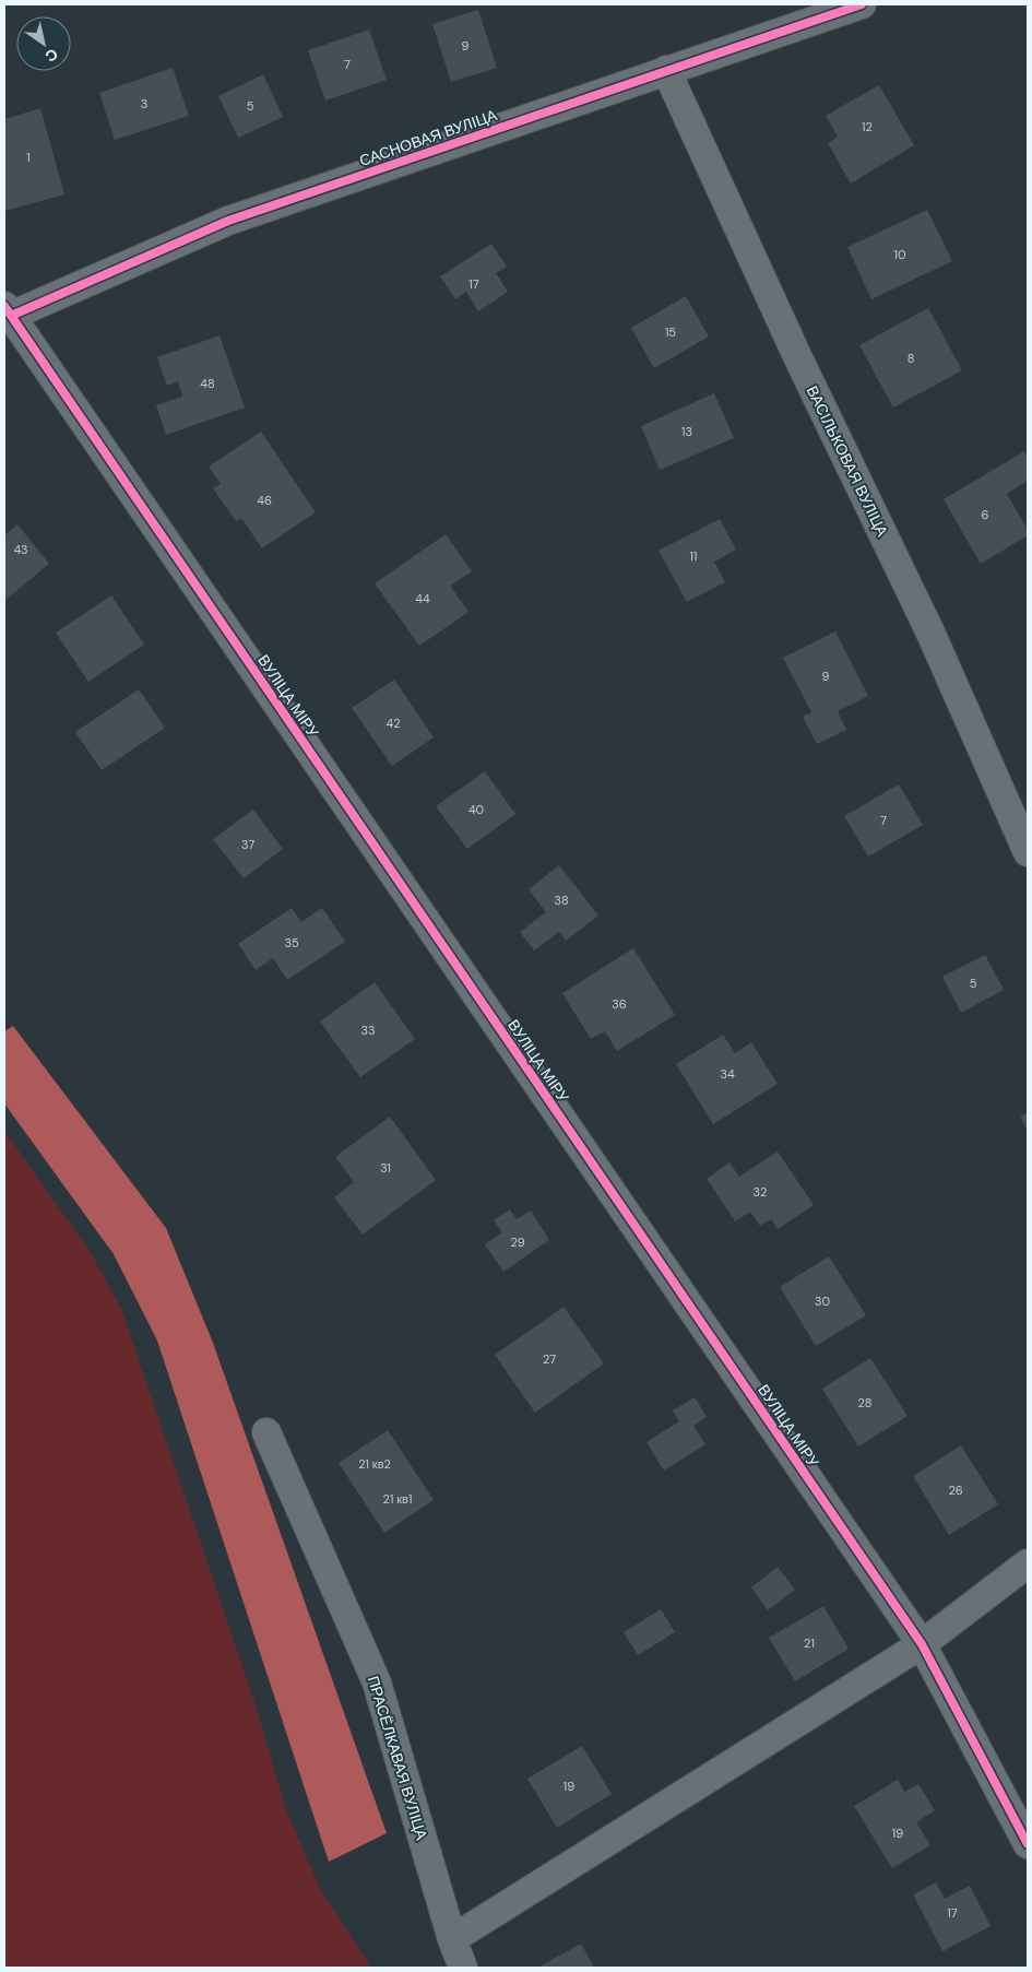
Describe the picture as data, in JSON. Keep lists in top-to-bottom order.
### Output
{
  "streets": {
    "street": [
      "САСНОВАЯ ВУЛІЦА",
      "ВАСІЛЬКОВАЯ ВУЛІЦА",
      "ВУЛІЦА МІРУ",
      "ПРАСЁЛКАВАЯ ВУЛІЦА"
    ]
  },
  "crossings": [
    ["САСНОВАЯ ВУЛІЦА", "ВАСІЛЬКОВАЯ ВУЛІЦА"],
    ["САСНОВАЯ ВУЛІЦА", "ВУЛІЦА МІРУ"]
  ],
  "house_numbers": [
    "9",
    "7",
    "3",
    "5",
    "12",
    "1",
    "10",
    "17",
    "15",
    "8",
    "48",
    "13",
    "46",
    "6",
    "43",
    "11",
    "44",
    "9",
    "42",
    "40",
    "7",
    "37",
    "38",
    "35",
    "5",
    "36",
    "33",
    "34",
    "31",
    "32",
    "29",
    "30",
    "27",
    "28",
    "21 кв2",
    "26",
    "21 кв1",
    "21",
    "19",
    "19",
    "17"
  ],
  "north": "bottom right"
}
